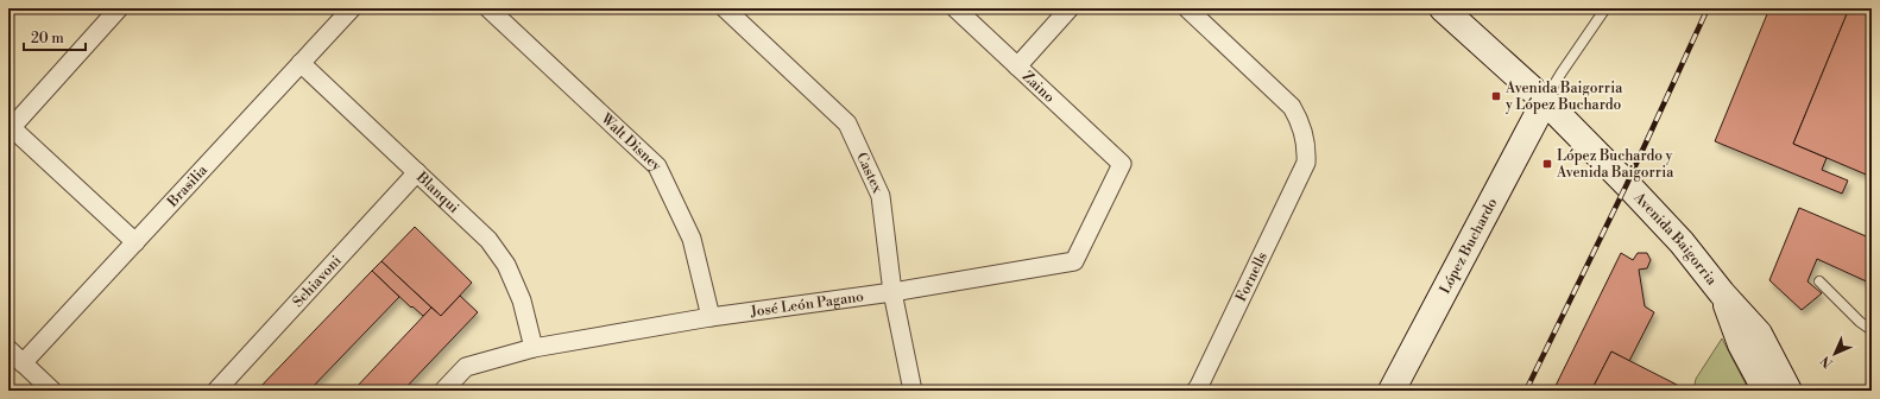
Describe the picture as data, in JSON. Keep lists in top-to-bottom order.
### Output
{
  "streets": {
    "main road": ["Avenida Baigorria", "López Buchardo"],
    "street": [
      "Zaino",
      "Walt Disney",
      "Castex",
      "Brasilia",
      "Blanqui",
      "Fornells",
      "Schiavoni",
      "José León Pagano"
    ]
  },
  "crossings": [
    ["Zaino", "José León Pagano"],
    ["Walt Disney", "José León Pagano"],
    ["Castex", "José León Pagano"],
    ["Brasilia", "Blanqui"],
    ["Blanqui", "Schiavoni"],
    ["Blanqui", "José León Pagano"],
    ["Avenida Baigorria", "López Buchardo"]
  ],
  "places": {
    "transit": ["Avenida Baigorria y López Buchardo", "López Buchardo y Avenida Baigorria"]
  },
  "scale_bar": "20 m",
  "north": "bottom left"
}
